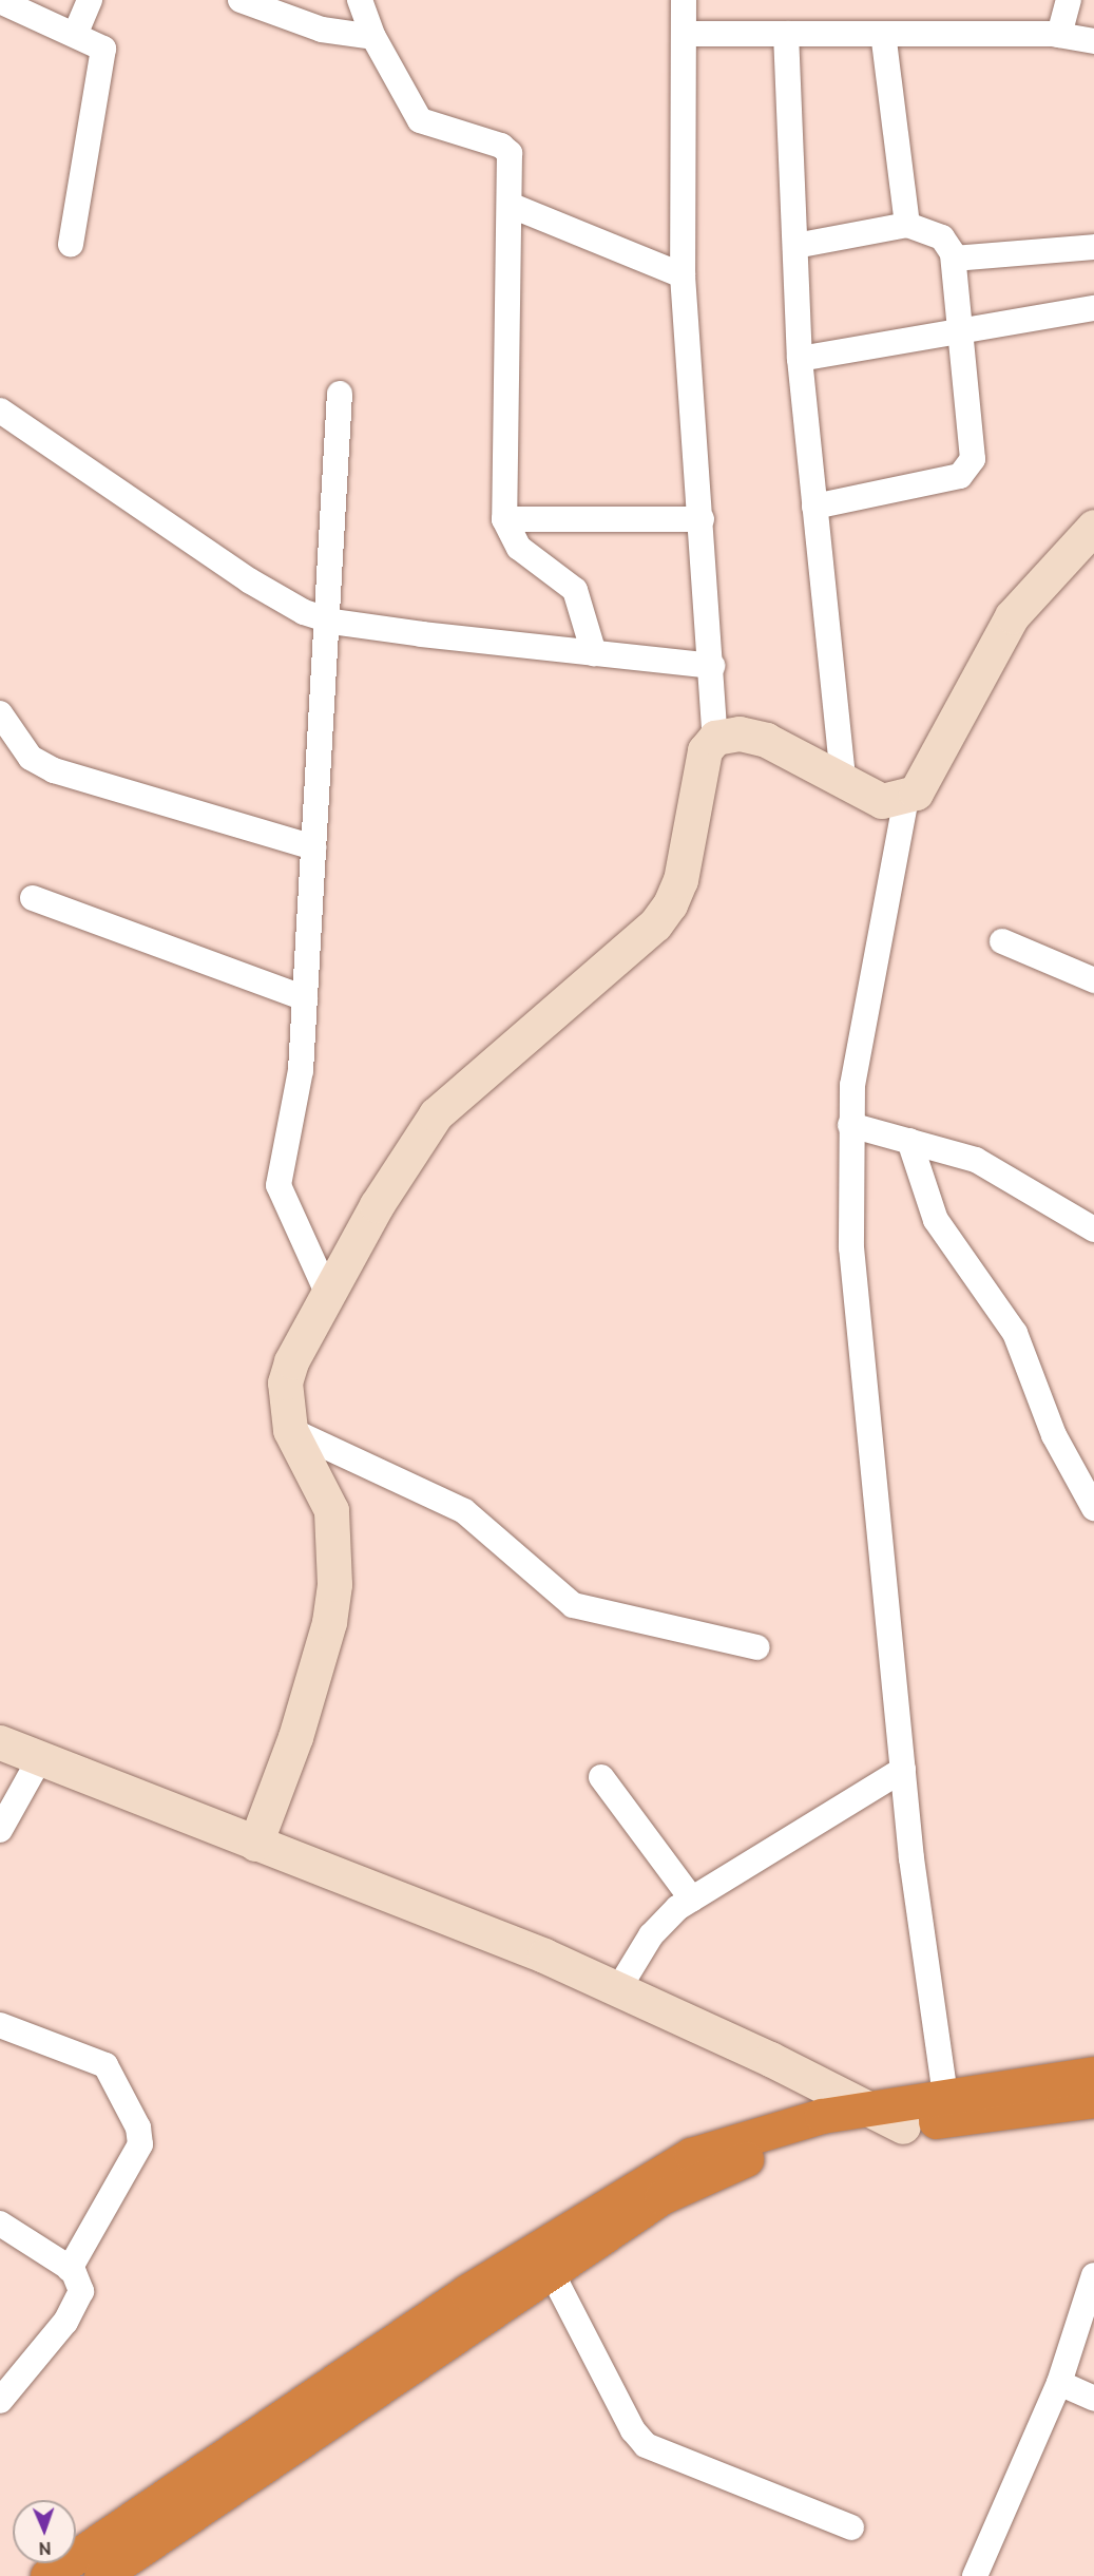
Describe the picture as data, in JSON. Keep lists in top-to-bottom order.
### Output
{
  "north": "bottom"
}
